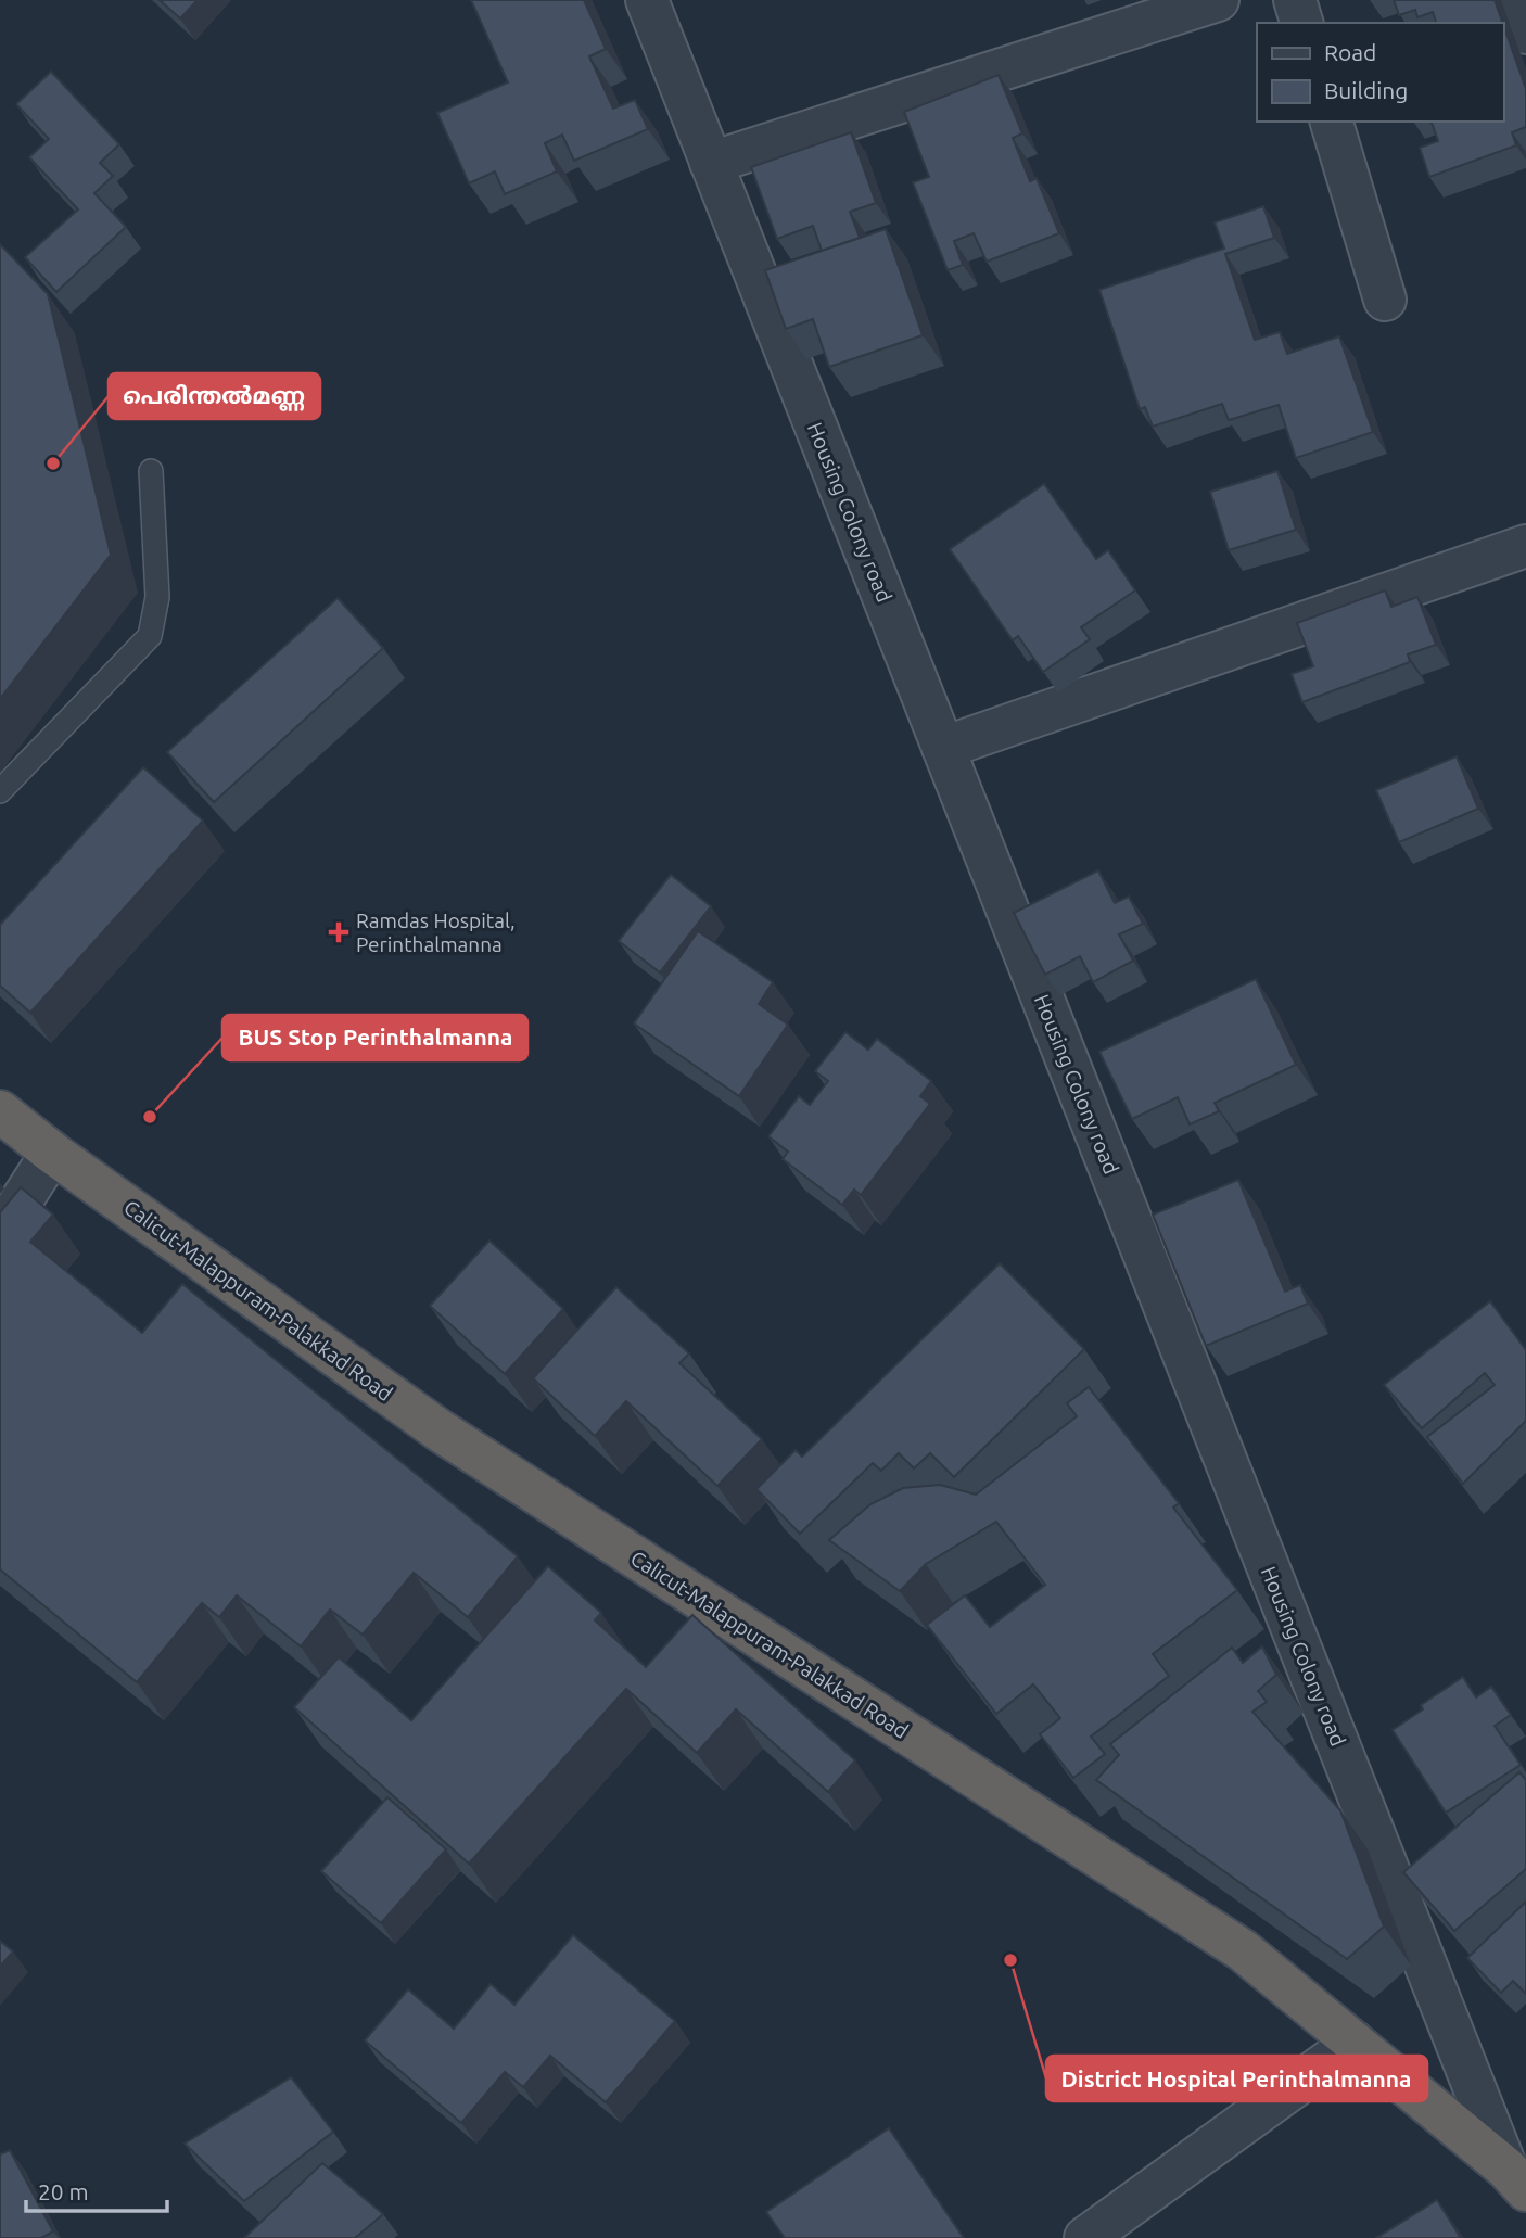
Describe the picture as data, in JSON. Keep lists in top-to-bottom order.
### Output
{
  "streets": {
    "highway": ["Calicut-Malappuram-Palakkad Road"],
    "street": ["Housing Colony road"]
  },
  "crossings": [
    ["Housing Colony road", "Calicut-Malappuram-Palakkad Road"]
  ],
  "places": {
    "other": ["പെരിന്തൽമണ്ണ", "BUS Stop Perinthalmanna", "District Hospital Perinthalmanna"],
    "health": ["Ramdas Hospital, Perinthalmanna"]
  },
  "legend": ["Road", "Building"],
  "scale_bar": "20 m"
}
